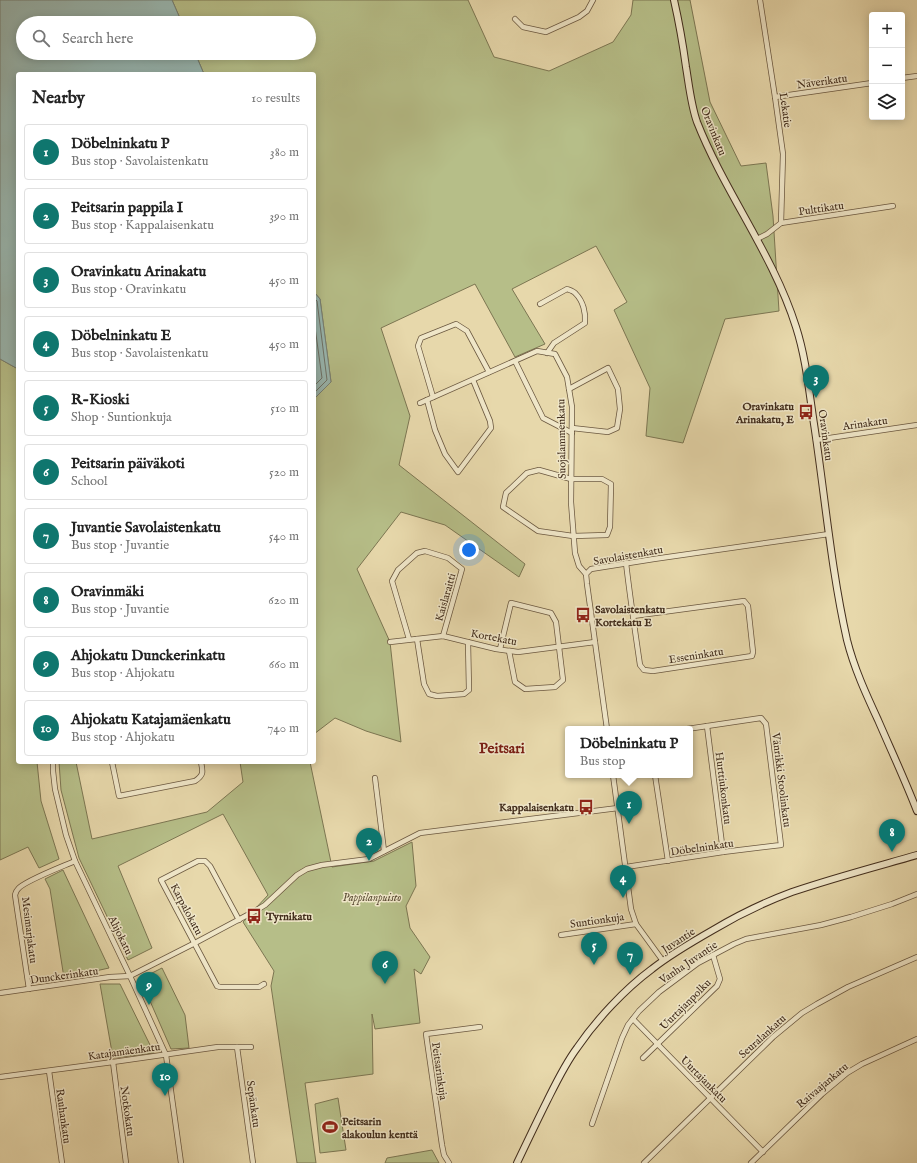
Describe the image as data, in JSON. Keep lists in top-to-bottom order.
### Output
{
  "streets": {
    "street": [
      "Näverikatu",
      "Lekatie",
      "Oravinkatu",
      "Pulttikatu",
      "Arinakatu",
      "Suojalammenkatu",
      "Savolaistenkatu",
      "Kaislaraitti",
      "Kortekatu",
      "Esseninkatu",
      "Vänrikki Stoolinkatu",
      "Hurttiukonkatu",
      "Döbelninkatu",
      "Karpalokatu",
      "Suntionkuja",
      "Mesimarjakatu",
      "Ahjokatu",
      "Juvantie",
      "Vanha Juvantie",
      "Dunckerinkatu",
      "Uurtajanpolku",
      "Seuralankatu",
      "Katajamäenkatu",
      "Peitsarinkuja",
      "Uurtajankatu",
      "Raivaajankatu",
      "Sepänkatu",
      "Notkokatu",
      "Rauhankatu"
    ]
  },
  "crossings": [
    ["Näverikatu", "Lekatie"],
    ["Lekatie", "Pulttikatu"],
    ["Oravinkatu", "Pulttikatu"],
    ["Oravinkatu", "Arinakatu"],
    ["Oravinkatu", "Savolaistenkatu"],
    ["Suojalammenkatu", "Savolaistenkatu"],
    ["Savolaistenkatu", "Kortekatu"],
    ["Kaislaraitti", "Kortekatu"],
    ["Vänrikki Stoolinkatu", "Hurttiukonkatu"],
    ["Vänrikki Stoolinkatu", "Döbelninkatu"],
    ["Hurttiukonkatu", "Döbelninkatu"],
    ["Mesimarjakatu", "Ahjokatu"],
    ["Mesimarjakatu", "Dunckerinkatu"],
    ["Ahjokatu", "Dunckerinkatu"],
    ["Ahjokatu", "Katajamäenkatu"],
    ["Vanha Juvantie", "Uurtajanpolku"],
    ["Vanha Juvantie", "Uurtajankatu"],
    ["Uurtajanpolku", "Uurtajankatu"],
    ["Seuralankatu", "Uurtajankatu"],
    ["Katajamäenkatu", "Sepänkatu"],
    ["Katajamäenkatu", "Notkokatu"],
    ["Katajamäenkatu", "Rauhankatu"],
    ["Uurtajankatu", "Raivaajankatu"]
  ],
  "districts": ["Peitsari"],
  "parks": ["Pappilanpuisto"],
  "places": {
    "bus stop": [
      "Oravinkatu Arinakatu, E",
      "Savolaistenkatu Kortekatu E",
      "Kappalaisenkatu",
      "Tyrnikatu"
    ],
    "sports": ["Peitsarin alakoulun kenttä"]
  },
  "page": {
    "map_buttons": ["+", "−"],
    "search": "Search here",
    "heading": ["Nearby", "10 results"],
    "list": [
      {
        "mark": "1",
        "name": "Döbelninkatu P",
        "note": "Bus stop · Savolaistenkatu",
        "value": "380 m"
      },
      {
        "mark": "2",
        "name": "Peitsarin pappila I",
        "note": "Bus stop · Kappalaisenkatu",
        "value": "390 m"
      },
      {
        "mark": "3",
        "name": "Oravinkatu Arinakatu",
        "note": "Bus stop · Oravinkatu",
        "value": "450 m"
      },
      {
        "mark": "4",
        "name": "Döbelninkatu E",
        "note": "Bus stop · Savolaistenkatu",
        "value": "450 m"
      },
      {
        "mark": "5",
        "name": "R-Kioski",
        "note": "Shop · Suntionkuja",
        "value": "510 m"
      },
      {
        "mark": "6",
        "name": "Peitsarin päiväkoti",
        "note": "School",
        "value": "520 m"
      },
      {
        "mark": "7",
        "name": "Juvantie Savolaistenkatu",
        "note": "Bus stop · Juvantie",
        "value": "540 m"
      },
      {
        "mark": "8",
        "name": "Oravinmäki",
        "note": "Bus stop · Juvantie",
        "value": "620 m"
      },
      {
        "mark": "9",
        "name": "Ahjokatu Dunckerinkatu",
        "note": "Bus stop · Ahjokatu",
        "value": "660 m"
      },
      {
        "mark": "10",
        "name": "Ahjokatu Katajamäenkatu",
        "note": "Bus stop · Ahjokatu",
        "value": "740 m"
      }
    ],
    "pins": [
      "3",
      "1",
      "8",
      "2",
      "4",
      "5",
      "7",
      "6",
      "9",
      "10"
    ],
    "popup": ["Döbelninkatu P", "Bus stop"]
  }
}
